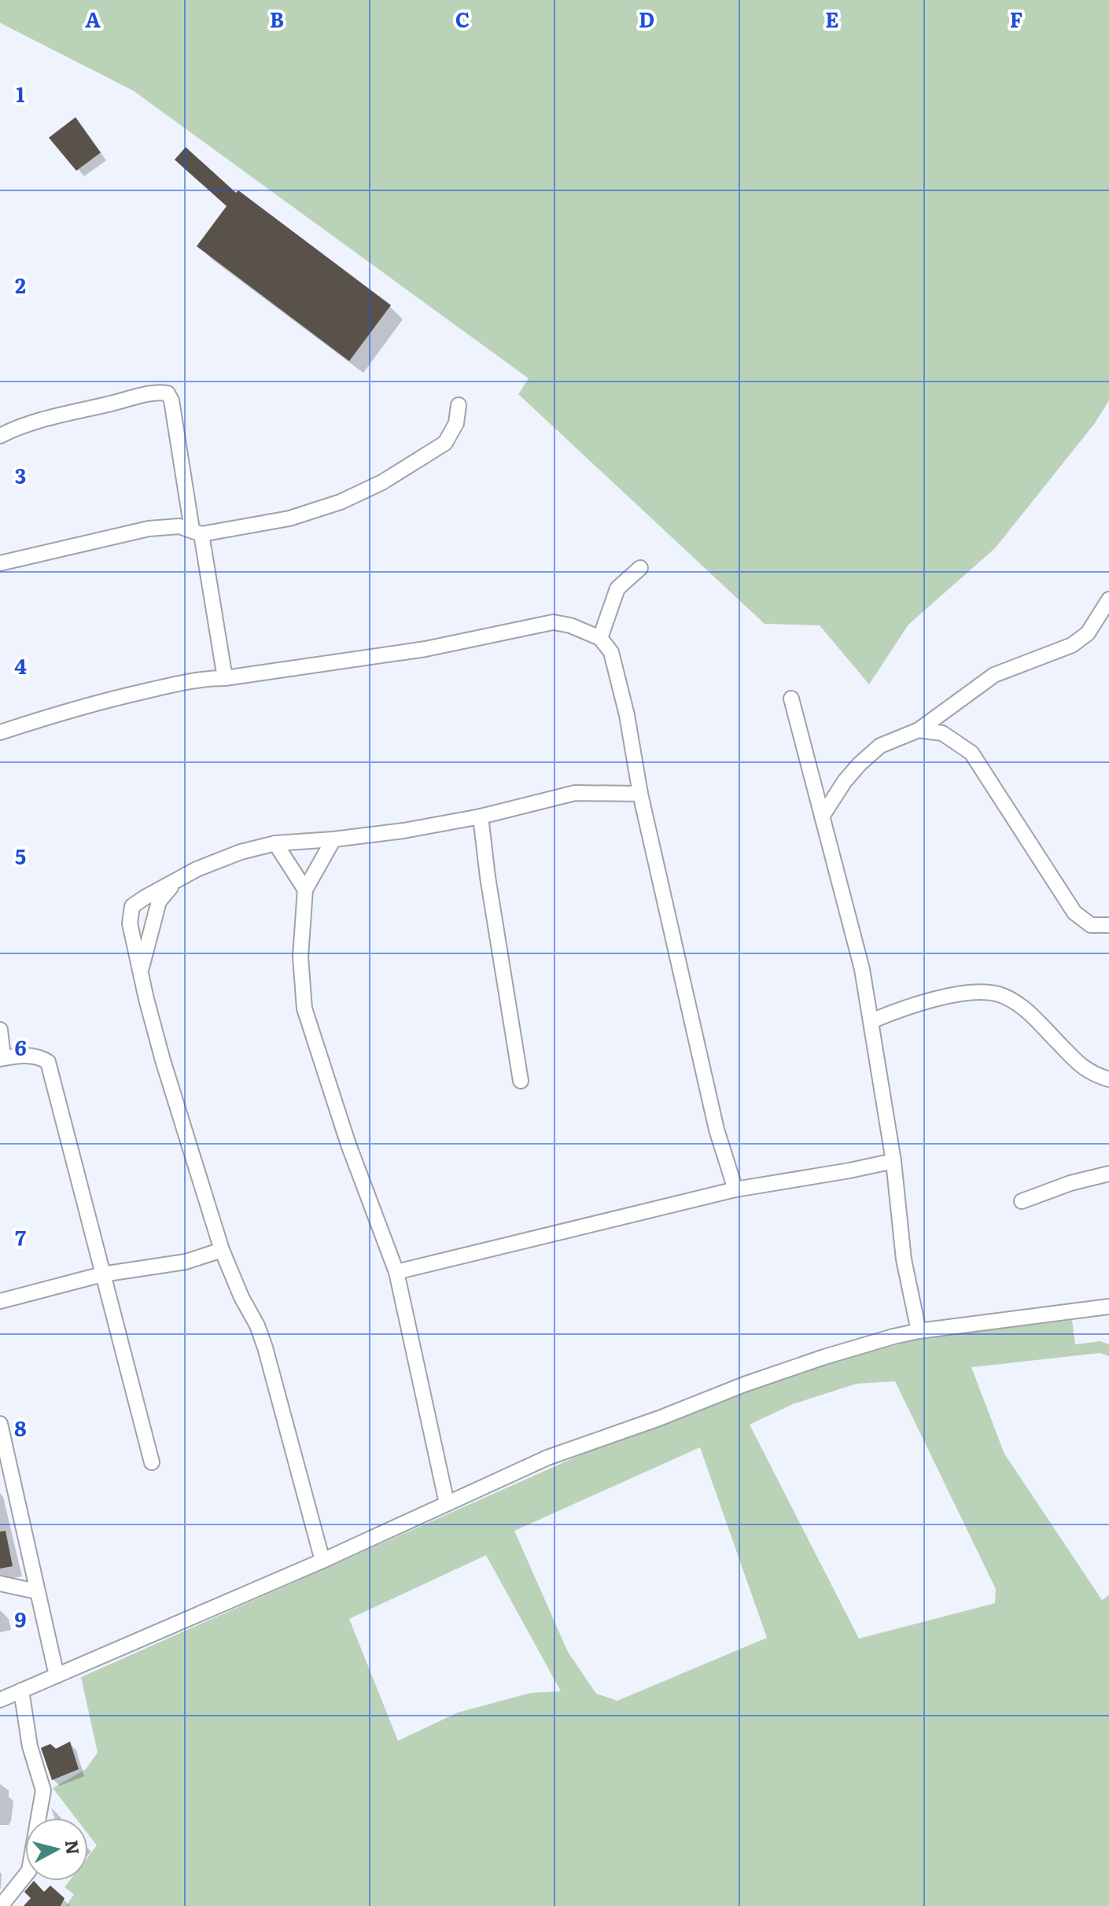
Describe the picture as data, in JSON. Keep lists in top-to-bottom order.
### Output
{
  "north": "right",
  "grid": {
    "columns": [
      "A",
      "B",
      "C",
      "D",
      "E",
      "F"
    ],
    "rows": [
      "1",
      "2",
      "3",
      "4",
      "5",
      "6",
      "7",
      "8",
      "9"
    ]
  }
}
